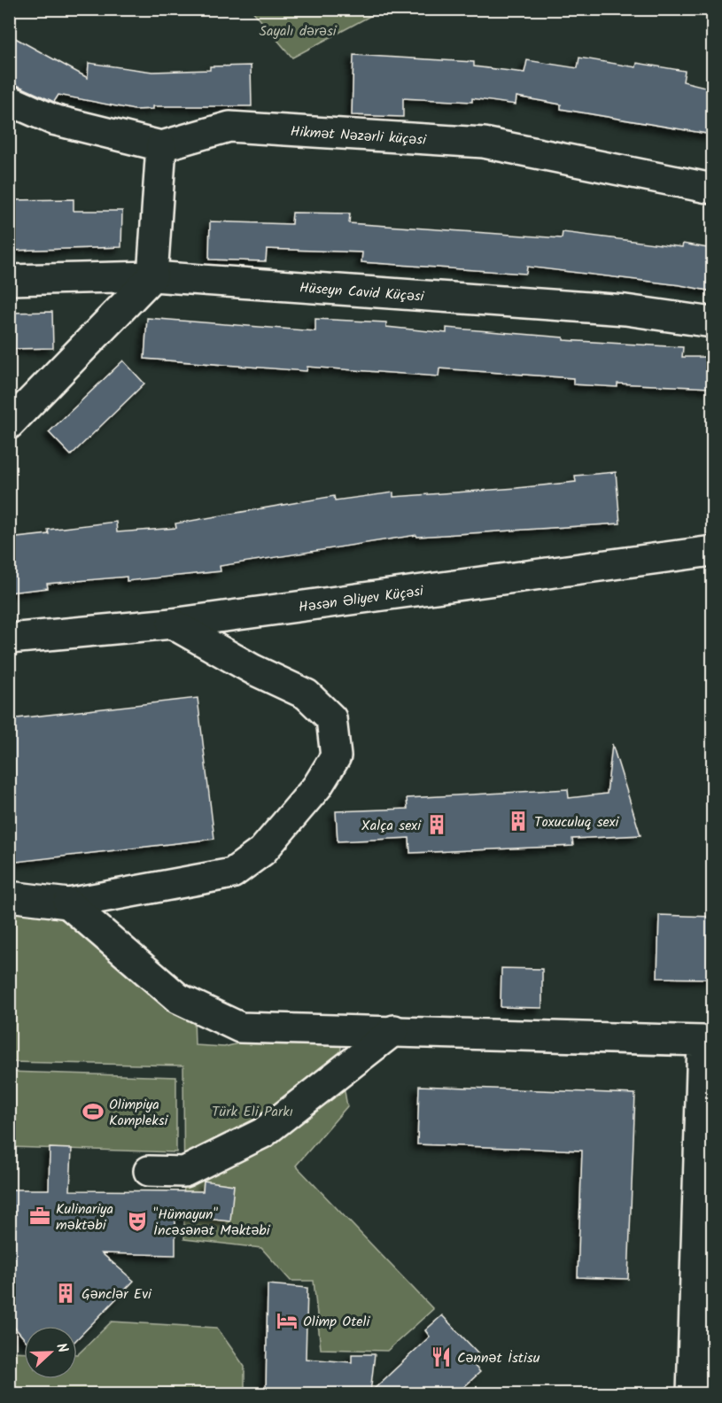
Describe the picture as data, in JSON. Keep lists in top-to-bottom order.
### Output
{
  "streets": {
    "street": ["Hikmət Nəzərli küçəsi", "Hüseyn Cavid Küçəsi", "Həsən Əliyev Küçəsi"]
  },
  "parks": ["Sayalı dərəsi", "Türk Eli Parkı"],
  "places": {
    "building": ["Toxuculuq sexi", "Xalça sexi", "Gənclər Evi"],
    "sports": ["Olimpiya Kompleksi"],
    "office": ["Kulinariya məktəbi"],
    "theatre": ["\"Hümayun\" İncəsənət Məktəbi"],
    "hotel": ["Olimp Oteli"],
    "restaurant": ["Cənnət İstisu"]
  },
  "north": "right"
}
